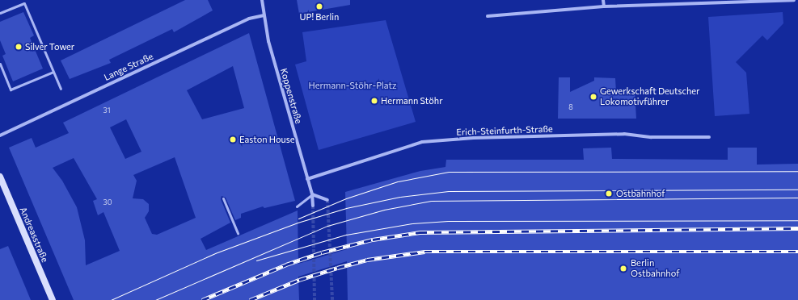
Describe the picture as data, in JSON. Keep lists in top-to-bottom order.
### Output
{
  "streets": {
    "street": [
      "Lange Straße",
      "Koppenstraße",
      "Erich-Steinfurth-Straße",
      "Andreasstraße"
    ]
  },
  "crossings": [
    ["Lange Straße", "Koppenstraße"],
    ["Koppenstraße", "Erich-Steinfurth-Straße"]
  ],
  "parks": ["Hermann-Stöhr-Platz"],
  "places": [
    "UP! Berlin",
    "Silver Tower",
    "Gewerkschaft Deutscher Lokomotivführer",
    "Hermann Stöhr",
    "Easton House",
    "Ostbahnhof",
    "Berlin Ostbahnhof"
  ],
  "house_numbers": ["8", "31", "30"]
}
